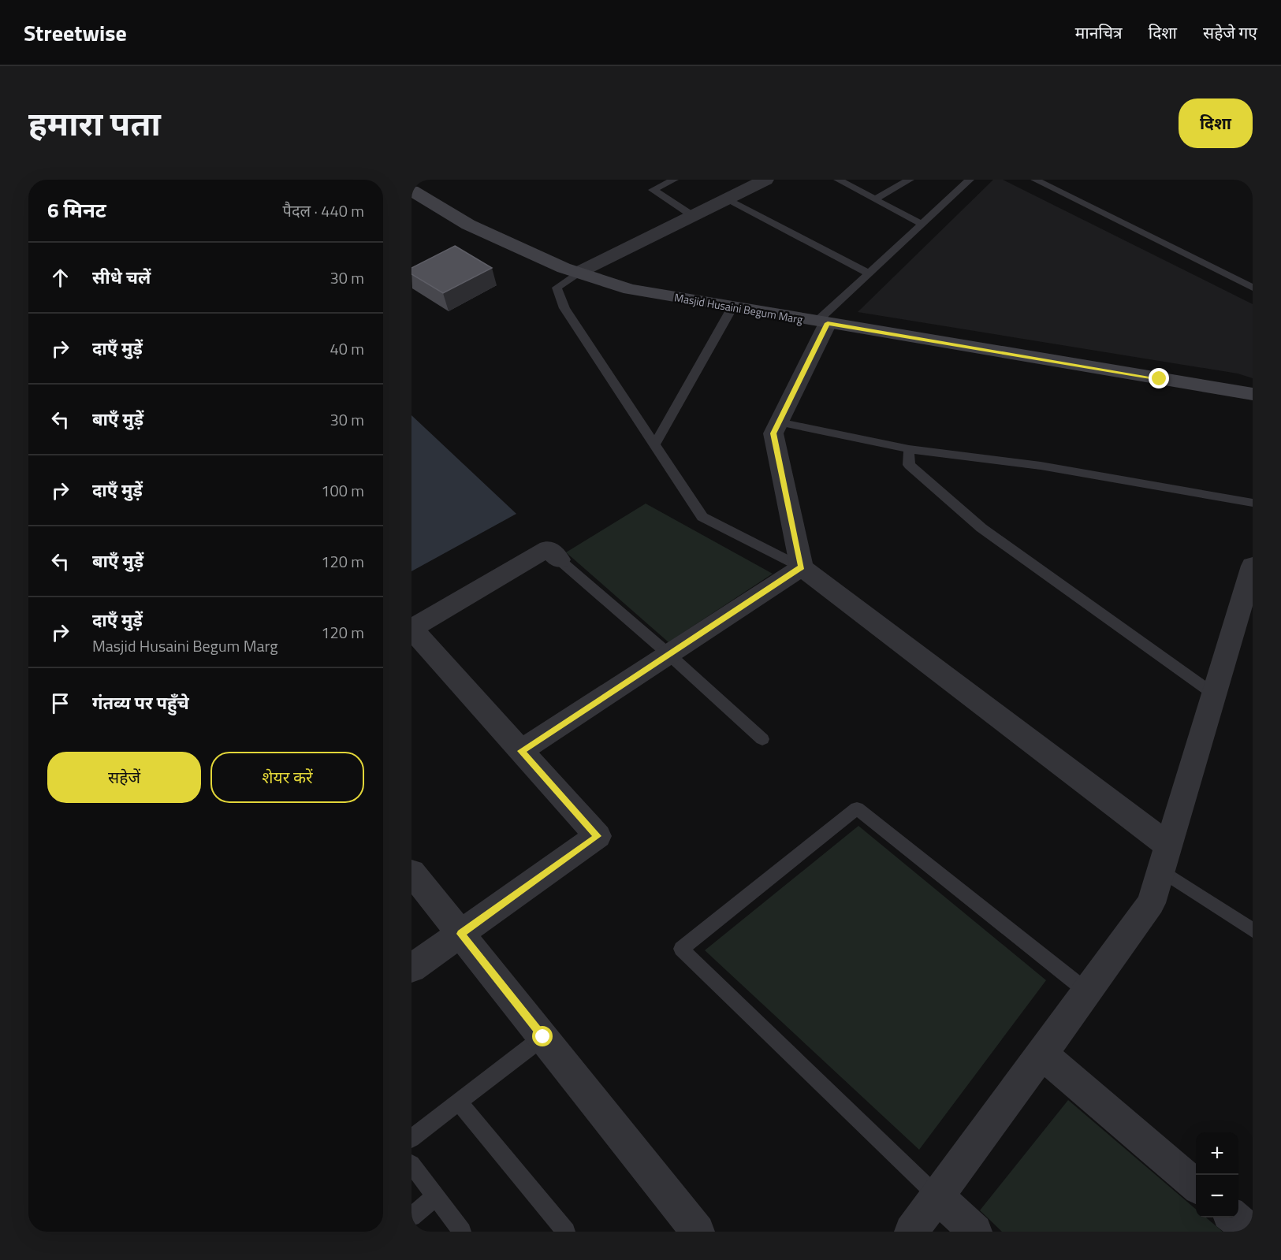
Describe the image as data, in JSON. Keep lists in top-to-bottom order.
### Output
{
  "streets": {
    "street": ["Masjid Husaini Begum Marg"]
  },
  "page": {
    "header": "Streetwise",
    "nav": ["मानचित्र", "दिशा", "सहेजे गए"],
    "title": "हमारा पता",
    "buttons": [
      "दिशा",
      ["सहेजें", "शेयर करें"]
    ],
    "heading": ["6 मिनट", "पैदल · 440 m"],
    "list": [
      ["सीधे चलें", "30 m"],
      ["दाएँ मुड़ें", "40 m"],
      ["बाएँ मुड़ें", "30 m"],
      ["दाएँ मुड़ें", "100 m"],
      ["बाएँ मुड़ें", "120 m"],
      ["दाएँ मुड़ें", "Masjid Husaini Begum Marg", "120 m"],
      "गंतव्य पर पहुँचे"
    ],
    "map_buttons": ["+", "−"]
  }
}
